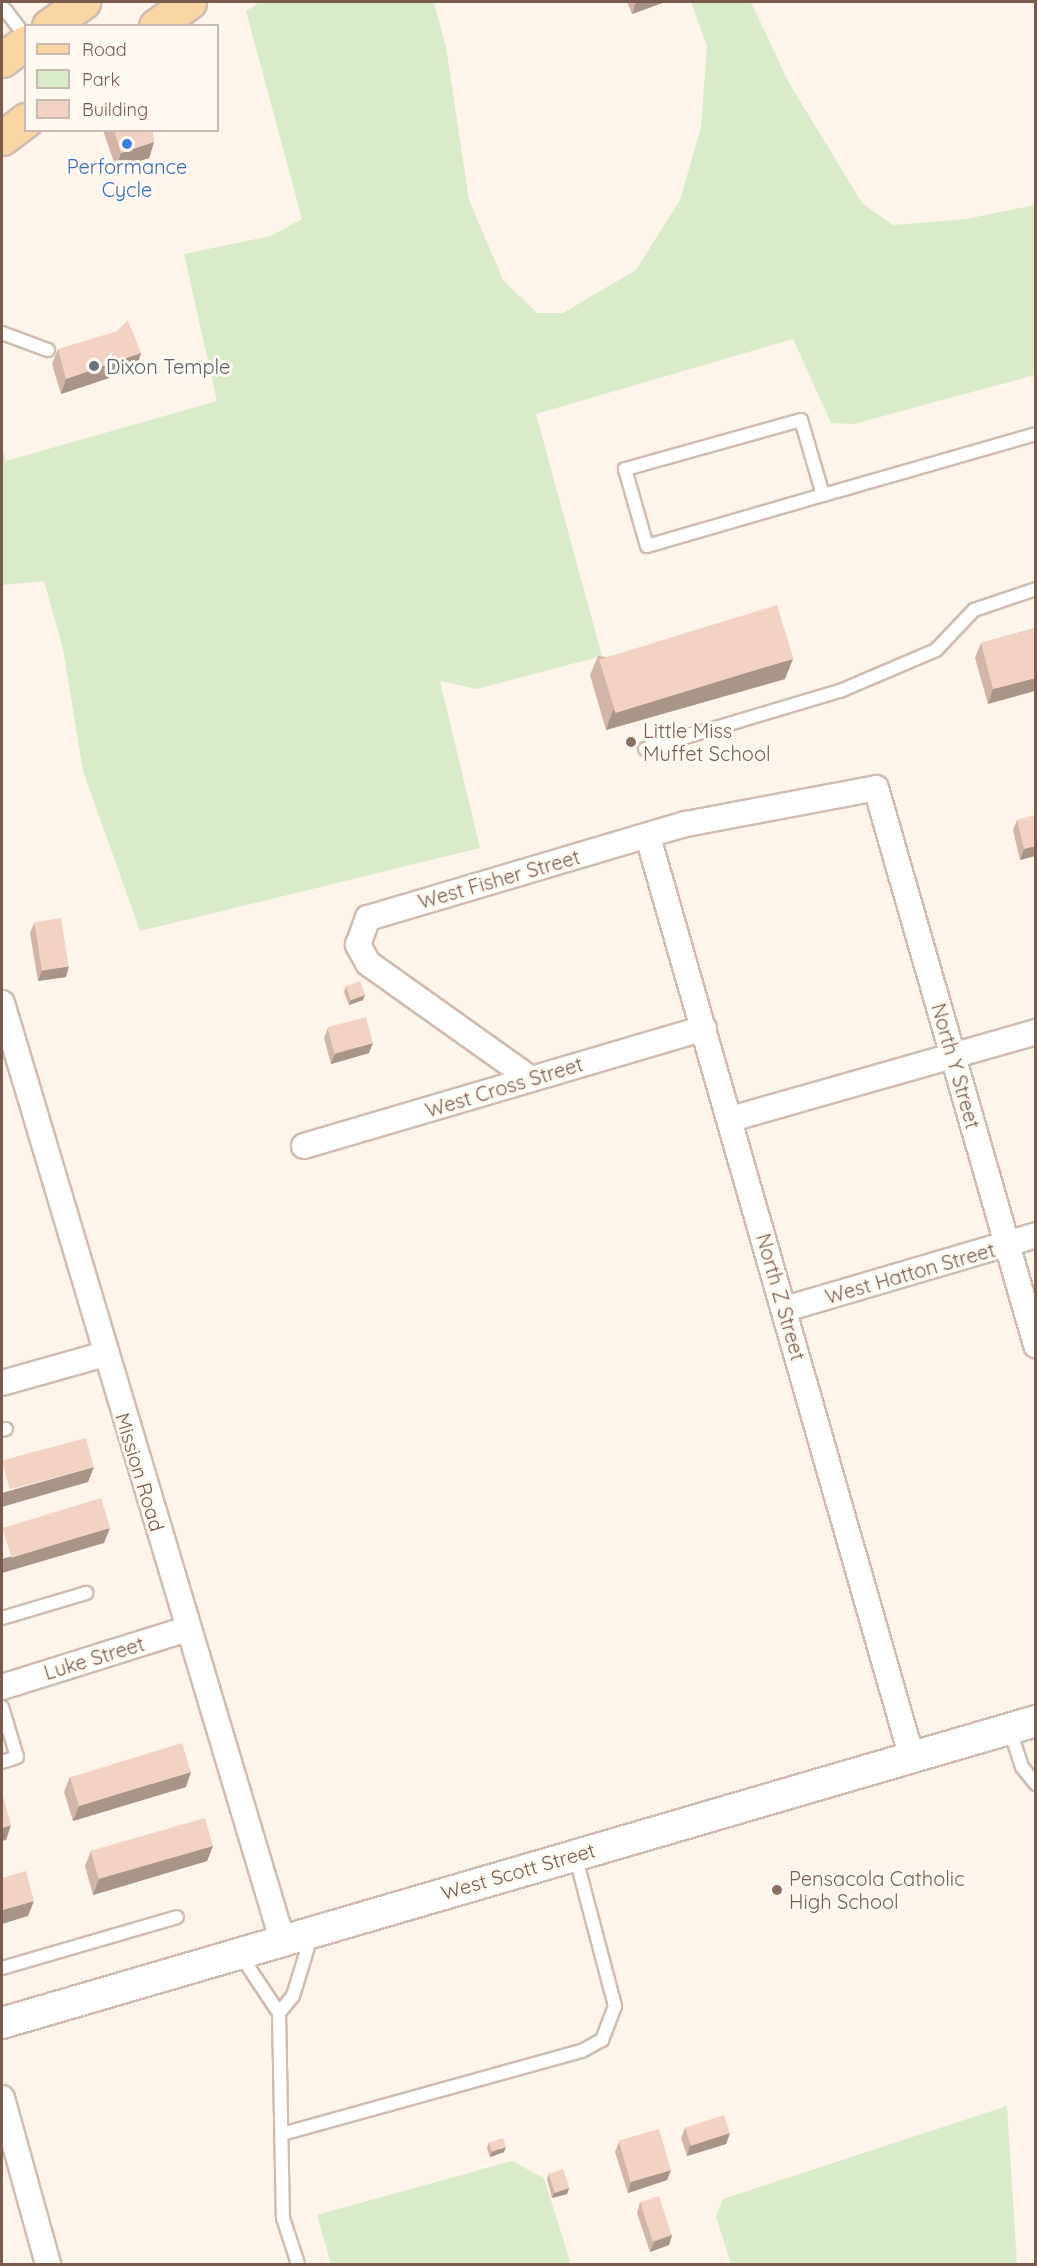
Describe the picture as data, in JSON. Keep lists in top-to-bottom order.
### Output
{
  "streets": {
    "street": [
      "West Fisher Street",
      "North Y Street",
      "West Cross Street",
      "West Hatton Street",
      "North Z Street",
      "Mission Road",
      "Luke Street",
      "West Scott Street"
    ]
  },
  "crossings": [
    ["West Fisher Street", "North Y Street"],
    ["West Fisher Street", "West Cross Street"],
    ["West Fisher Street", "North Z Street"],
    ["North Y Street", "West Hatton Street"],
    ["West Cross Street", "North Z Street"],
    ["West Hatton Street", "North Z Street"],
    ["North Z Street", "West Scott Street"],
    ["Mission Road", "Luke Street"],
    ["Mission Road", "West Scott Street"]
  ],
  "places": [
    "Performance Cycle",
    "Dixon Temple",
    "Little Miss Muffet School",
    "Pensacola Catholic High School"
  ],
  "legend": ["Road", "Park", "Building"]
}
